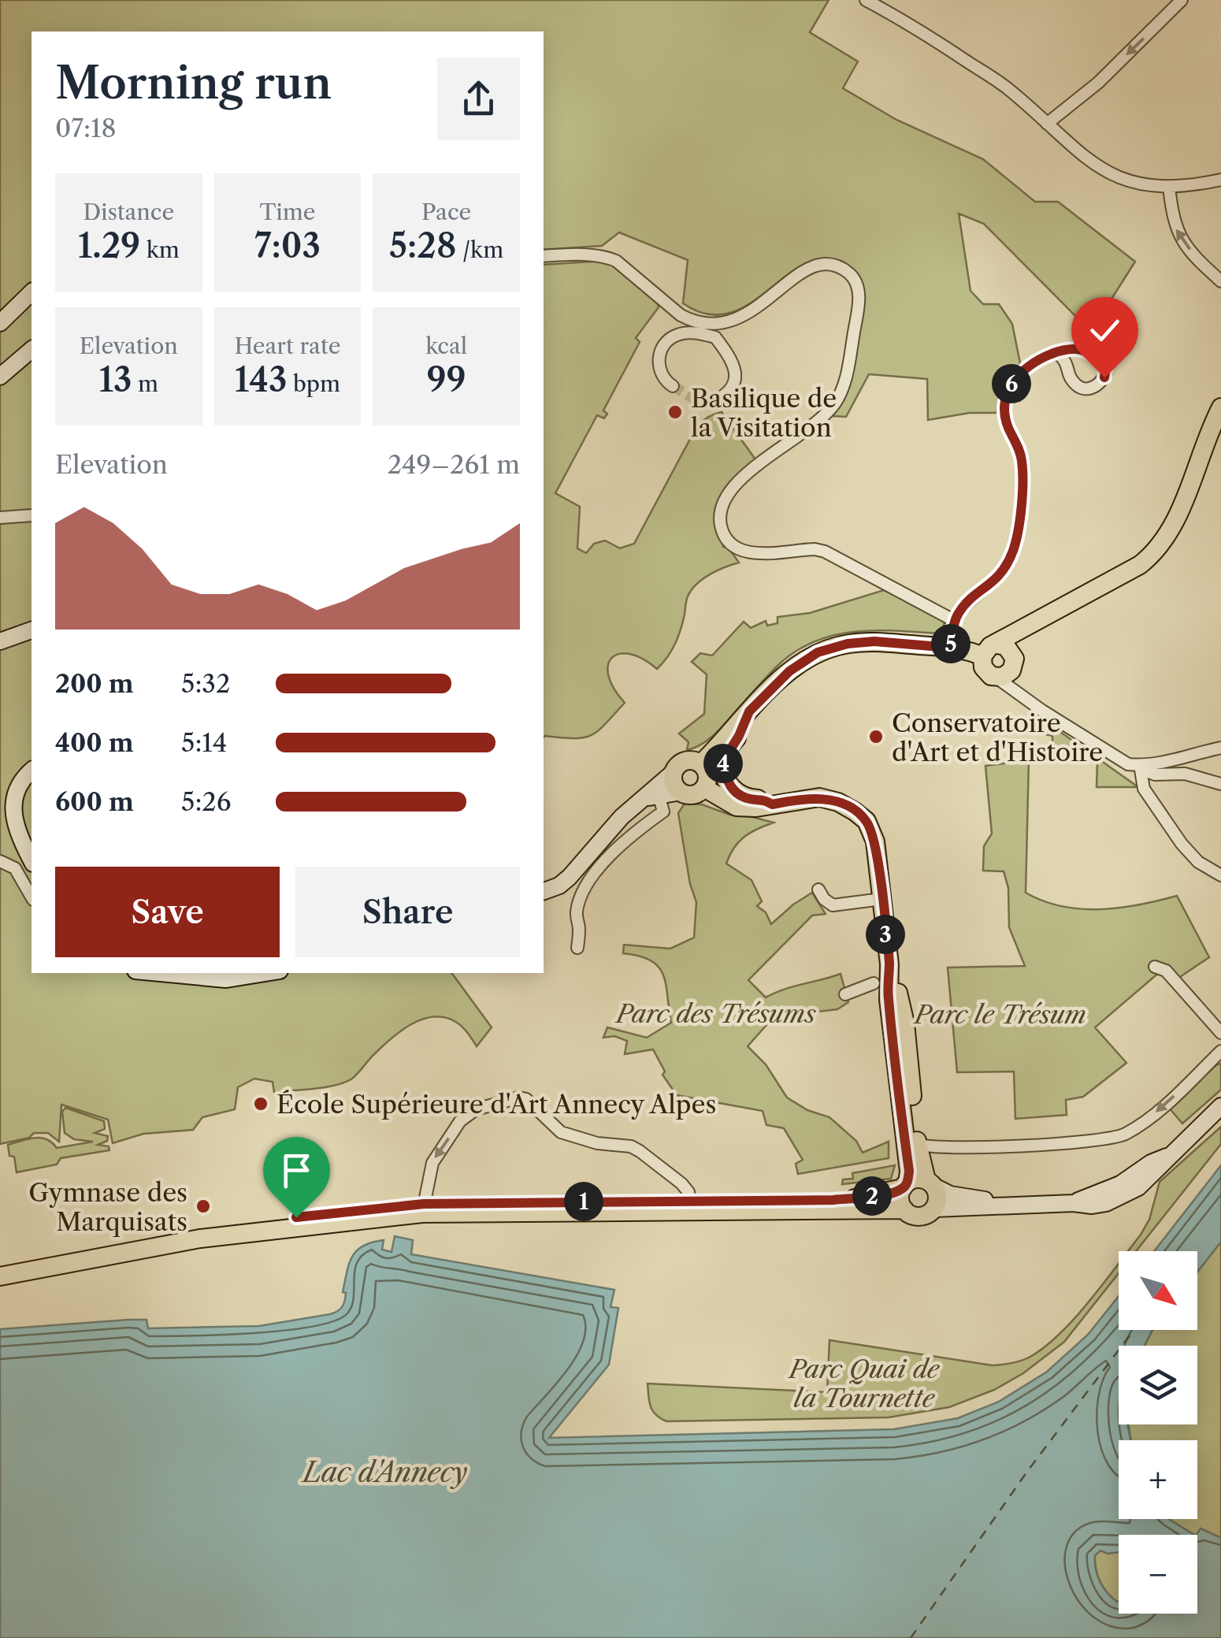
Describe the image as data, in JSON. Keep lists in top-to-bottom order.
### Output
{
  "water": ["Lac d'Annecy"],
  "parks": ["Parc des Trésums", "Parc le Trésum", "Parc Quai de la Tournette"],
  "places": [
    "Basilique de la Visitation",
    "Conservatoire d'Art et d'Histoire",
    "École Supérieure d'Art Annecy Alpes",
    "Gymnase des Marquisats"
  ],
  "north": "bottom right",
  "page": {
    "heading": ["Morning run", "07:18"],
    "stats": [
      ["Distance", "1.29 km"],
      ["Time", "7:03"],
      ["Pace", "5:28 /km"],
      ["Elevation", "13 m"],
      ["Heart rate", "143 bpm"],
      ["kcal", "99"]
    ],
    "pins": [
      "6",
      "5",
      "4",
      "3",
      "2",
      "1"
    ],
    "chart": ["Elevation", "249–261 m"],
    "list": [
      {
        "name": "200 m",
        "note": "5:32"
      },
      {
        "name": "400 m",
        "note": "5:14"
      },
      {
        "name": "600 m",
        "note": "5:26"
      }
    ],
    "buttons": ["Save", "Share"],
    "map_buttons": ["+", "−"]
  }
}
